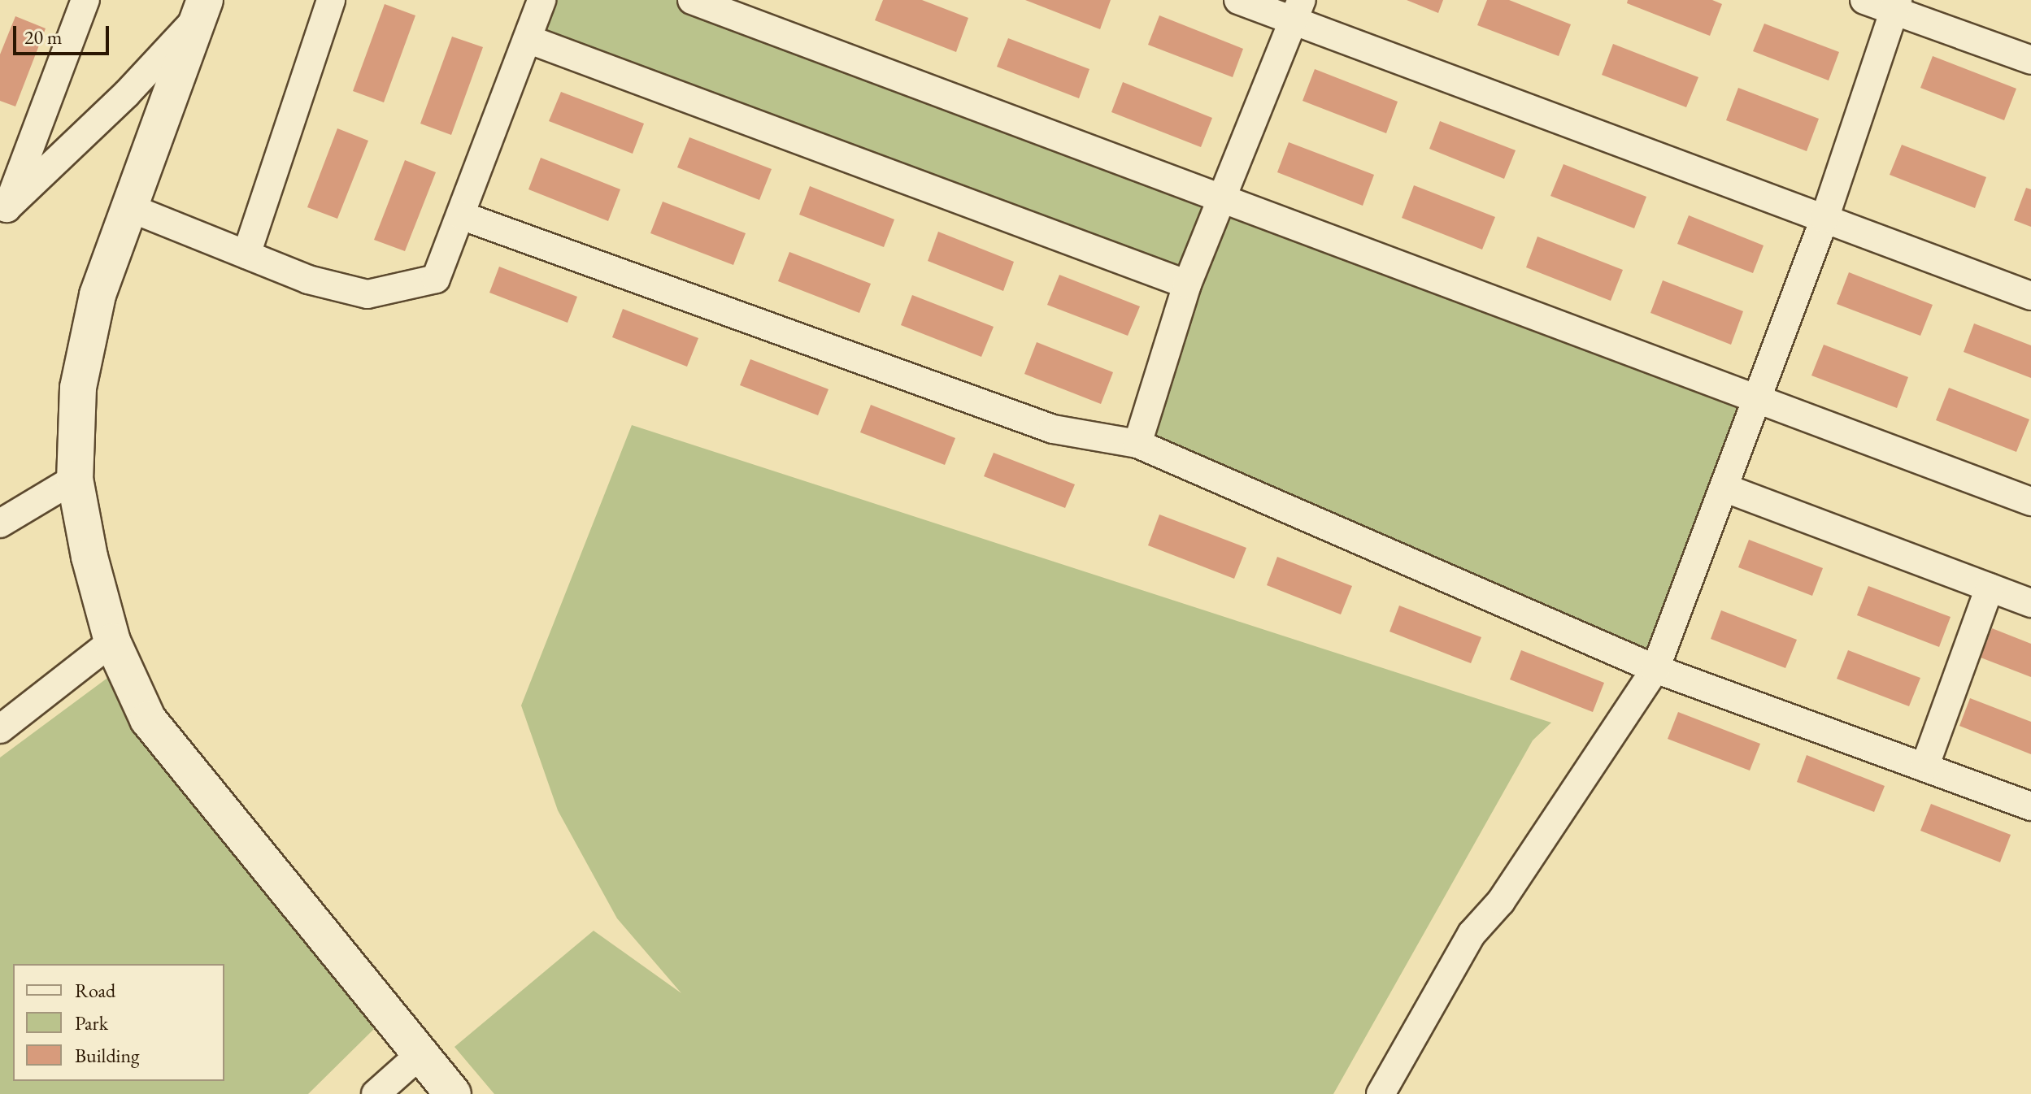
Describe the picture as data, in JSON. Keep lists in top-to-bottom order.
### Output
{
  "legend": ["Road", "Park", "Building"],
  "scale_bar": "20 m"
}
